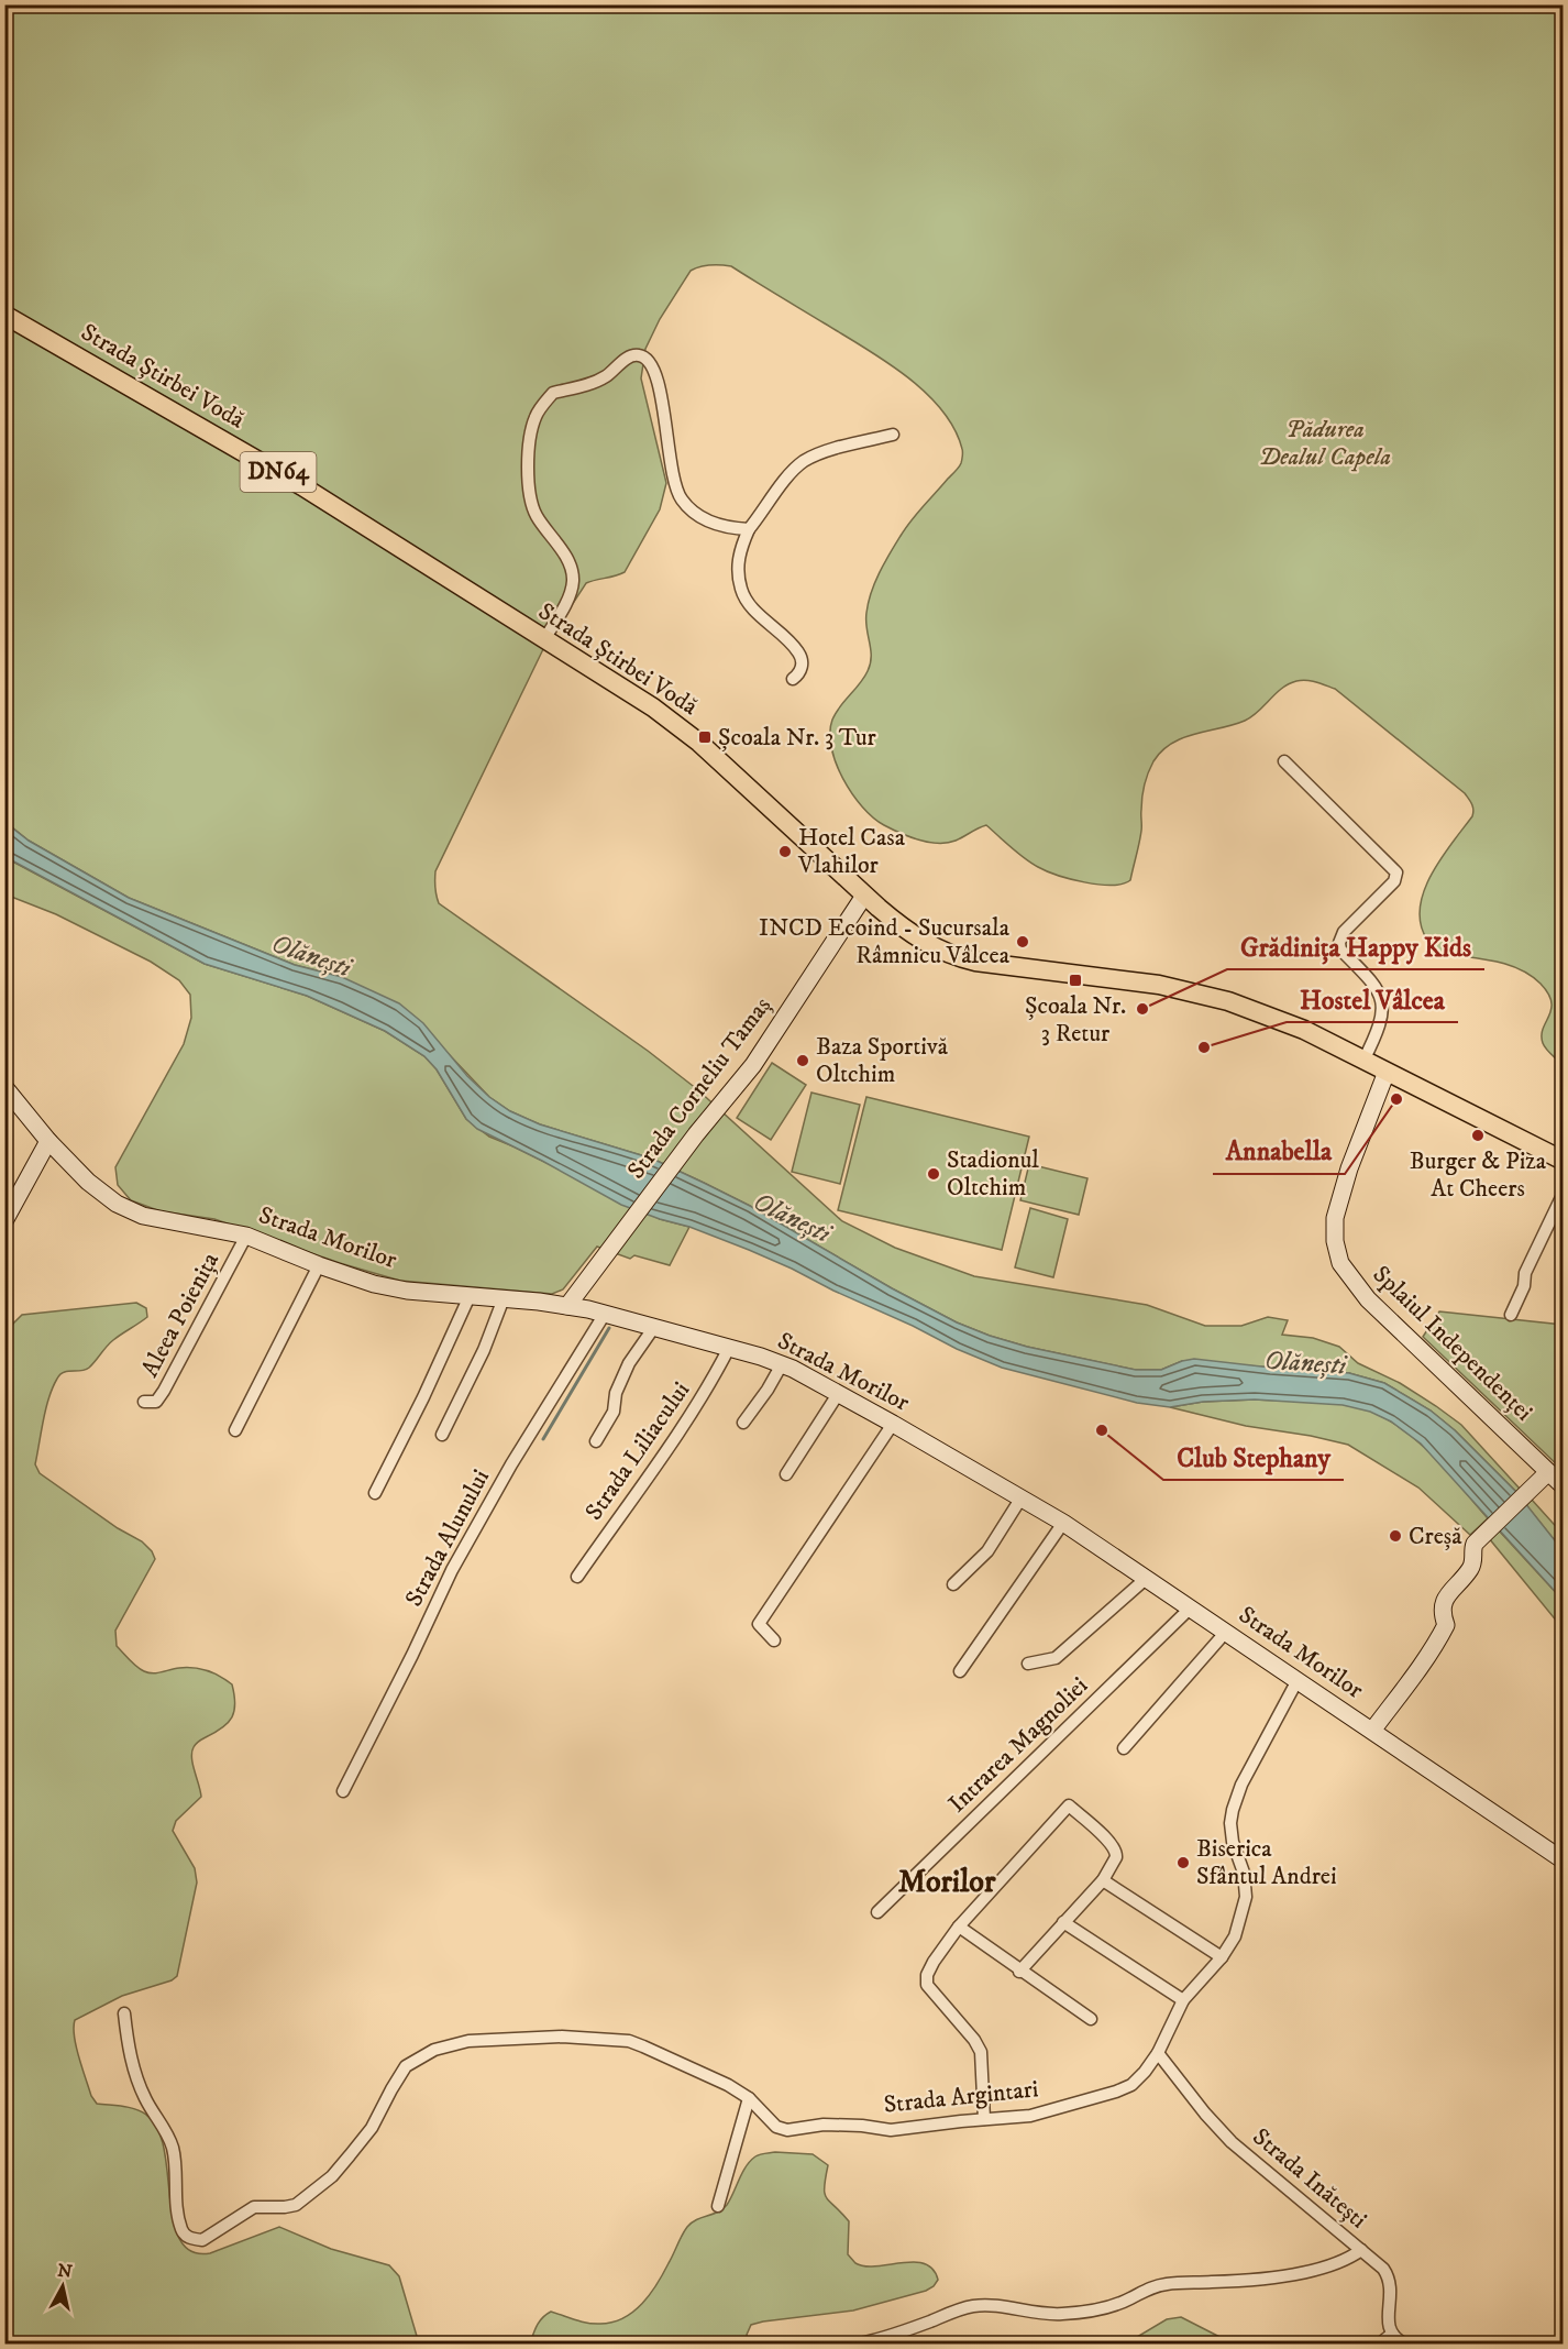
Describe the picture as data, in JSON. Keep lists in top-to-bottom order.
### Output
{
  "streets": {
    "main road": ["Strada Știrbei Vodă", "DN64"],
    "street": [
      "Strada Corneliu Tamaș",
      "Strada Morilor",
      "Aleea Poienița",
      "Splaiul Independenței",
      "Strada Liliacului",
      "Strada Alunului",
      "Intrarea Magnoliei",
      "Strada Argintari",
      "Strada Inătești"
    ]
  },
  "crossings": [
    ["Strada Știrbei Vodă", "Strada Corneliu Tamaș"],
    ["Strada Știrbei Vodă", "Splaiul Independenței"],
    ["Strada Corneliu Tamaș", "Strada Morilor"],
    ["Strada Morilor", "Aleea Poienița"],
    ["Strada Morilor", "Strada Liliacului"],
    ["Strada Morilor", "Strada Alunului"],
    ["Strada Morilor", "Intrarea Magnoliei"],
    ["Strada Morilor", "Strada Argintari"],
    ["Strada Argintari", "Strada Inătești"]
  ],
  "districts": ["Morilor"],
  "water": ["Olănești"],
  "parks": ["Pădurea Dealul Capela"],
  "places": {
    "transit": ["Școala Nr. 3 Tur", "Școala Nr. 3 Retur"],
    "other": [
      "Hotel Casa Vlahilor",
      "INCD Ecoind - Sucursala Râmnicu Vâlcea",
      "Grădinița Happy Kids",
      "Hostel Vâlcea",
      "Baza Sportivă Oltchim",
      "Annabella",
      "Burger & Piza At Cheers",
      "Stadionul Oltchim",
      "Club Stephany",
      "Creșă",
      "Biserica Sfântul Andrei"
    ]
  },
  "north": "top"
}
